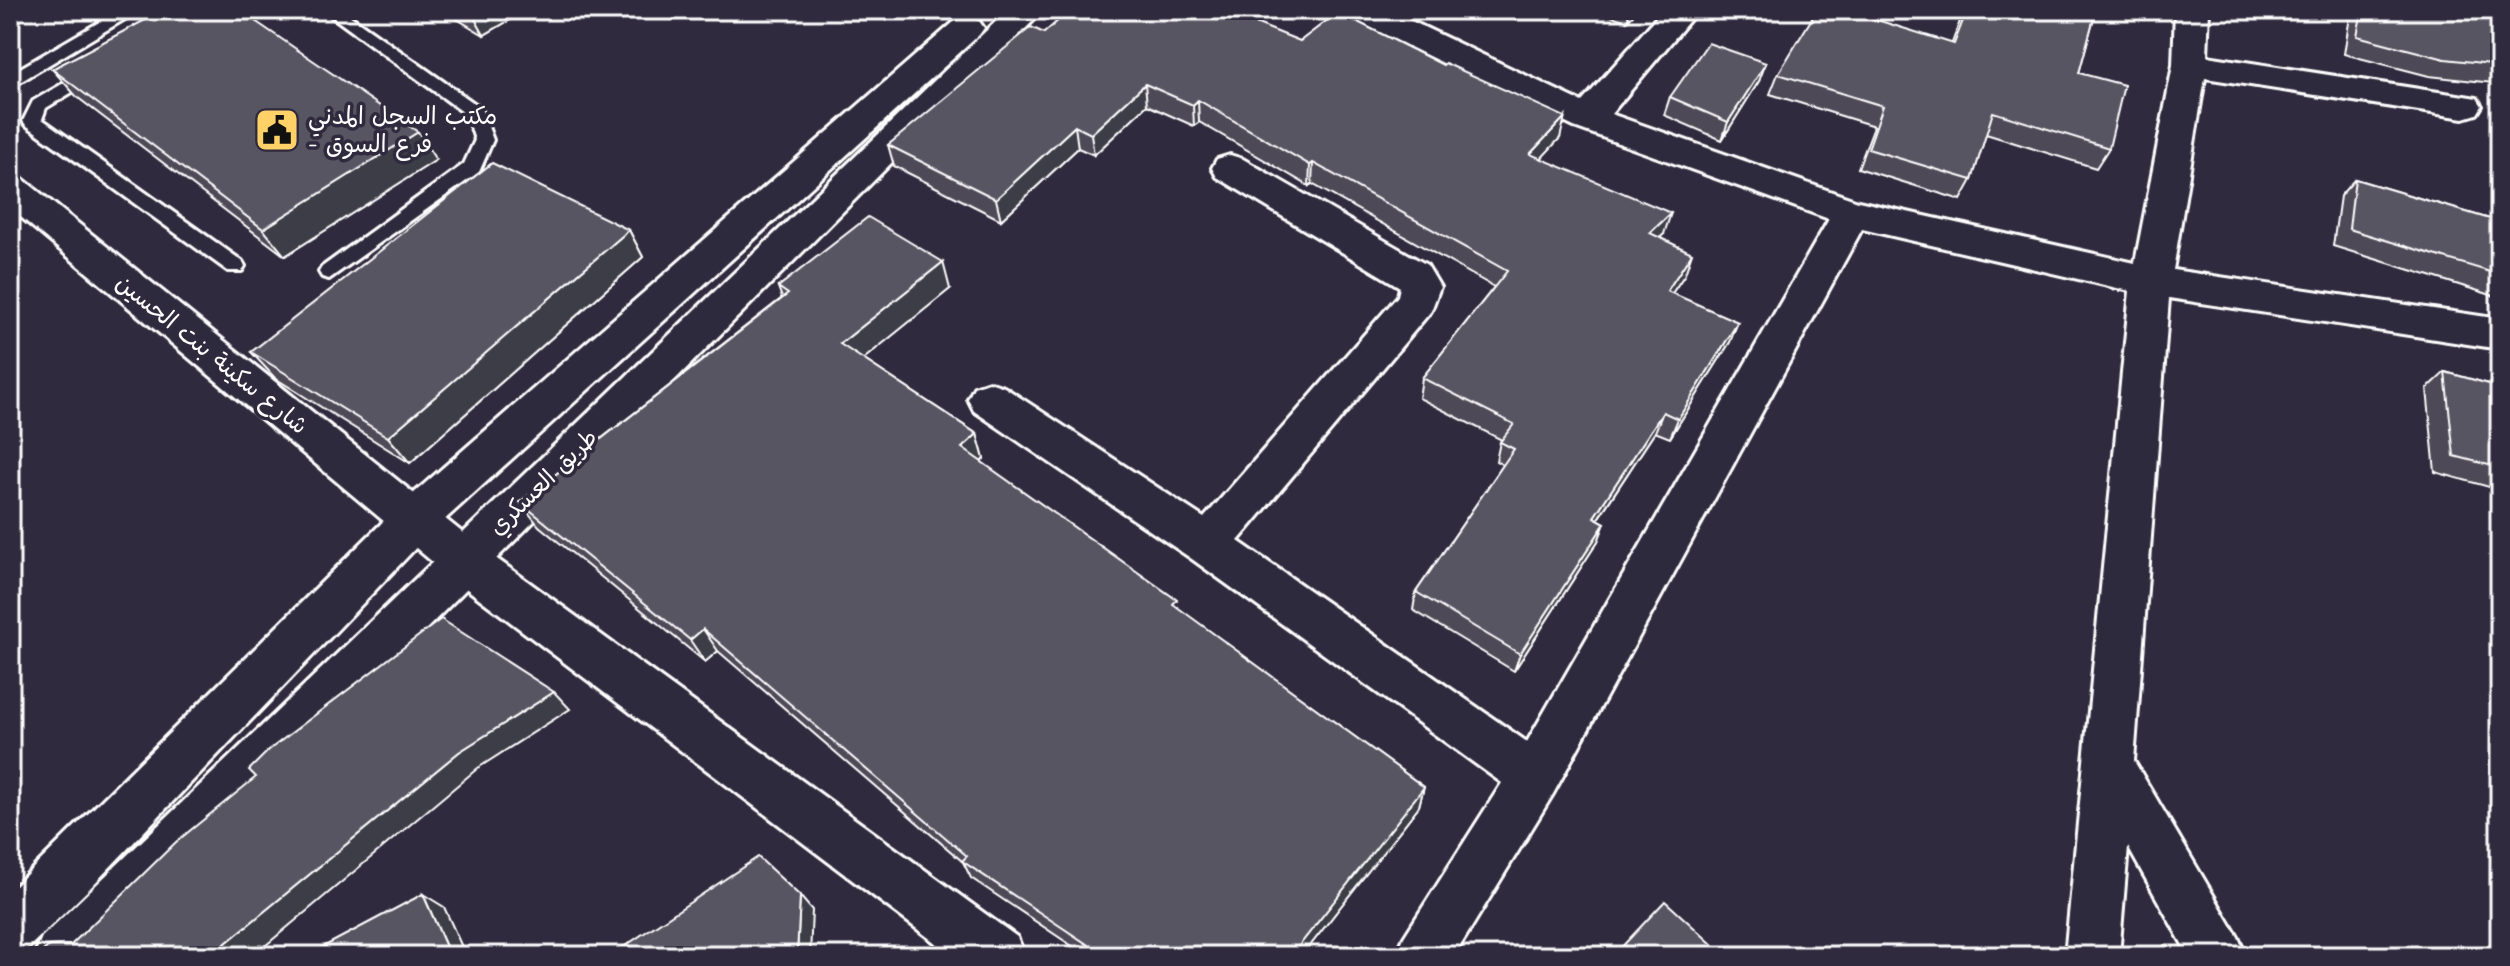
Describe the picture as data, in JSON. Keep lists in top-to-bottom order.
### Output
{
  "streets": {
    "street": ["شارع سكينة بنت الحسين", "طريق العسكري"]
  },
  "crossings": [
    ["شارع سكينة بنت الحسين", "طريق العسكري"]
  ],
  "places": {
    "public building": ["مكتب السجل المدني - فرع السوق"]
  }
}
